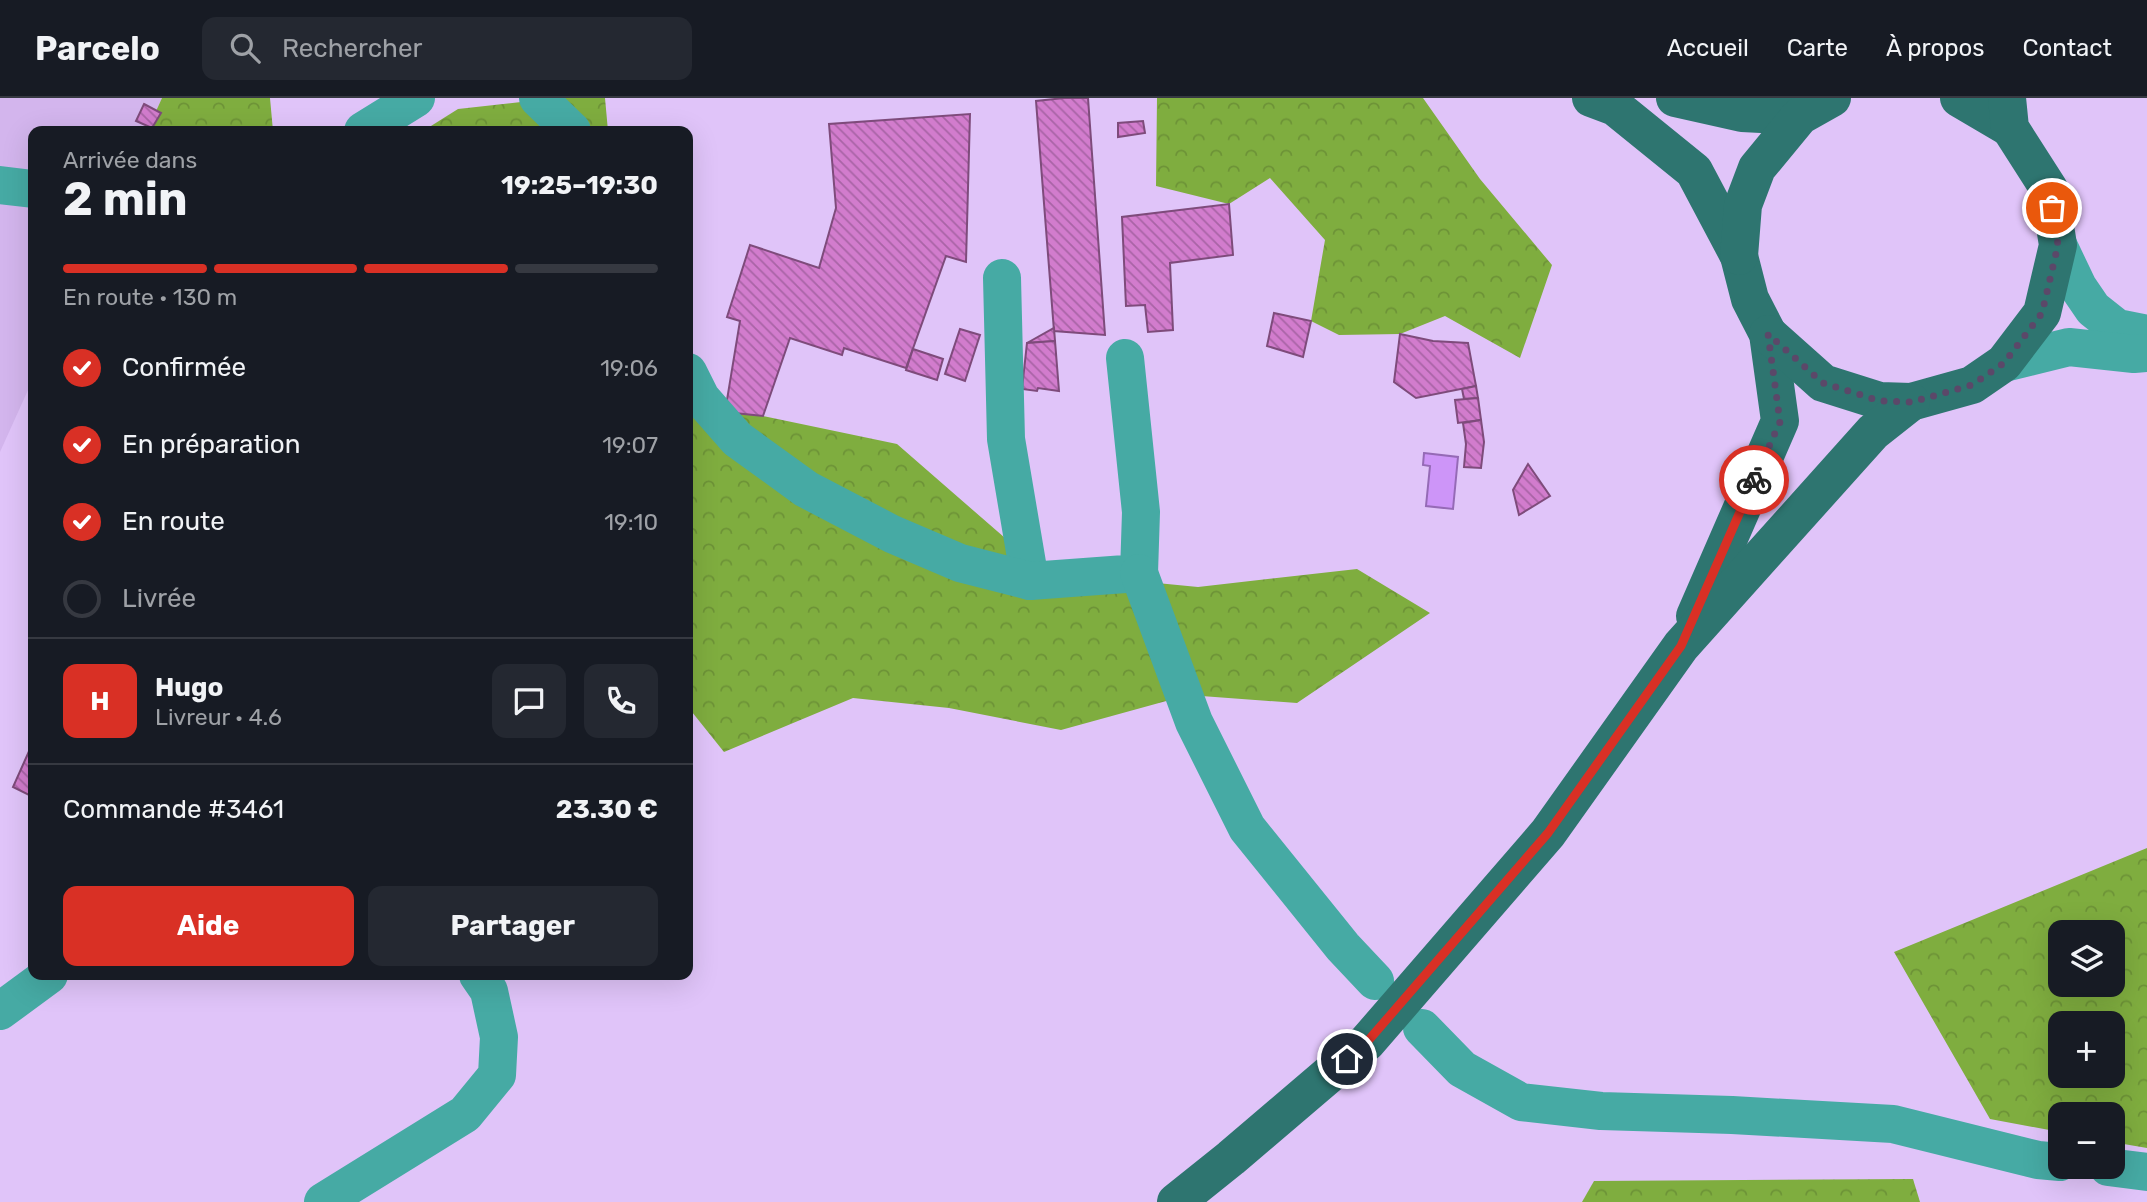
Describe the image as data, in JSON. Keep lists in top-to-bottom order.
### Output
{
  "page": {
    "header": "Parcelo",
    "search": "Rechercher",
    "nav": [
      "Accueil",
      "Carte",
      "À propos",
      "Contact"
    ],
    "heading": ["2 min", "Arrivée dans", "19:25–19:30"],
    "panel": [
      "Hugo",
      "Livreur · 4.6",
      "Commande #3461",
      "23.30 €"
    ],
    "bar": "En route · 130 m",
    "list": [
      ["Confirmée", "19:06"],
      ["En préparation", "19:07"],
      ["En route", "19:10"],
      "Livrée"
    ],
    "round": "H",
    "buttons": ["Aide", "Partager"],
    "map_buttons": ["+", "−"]
  }
}
